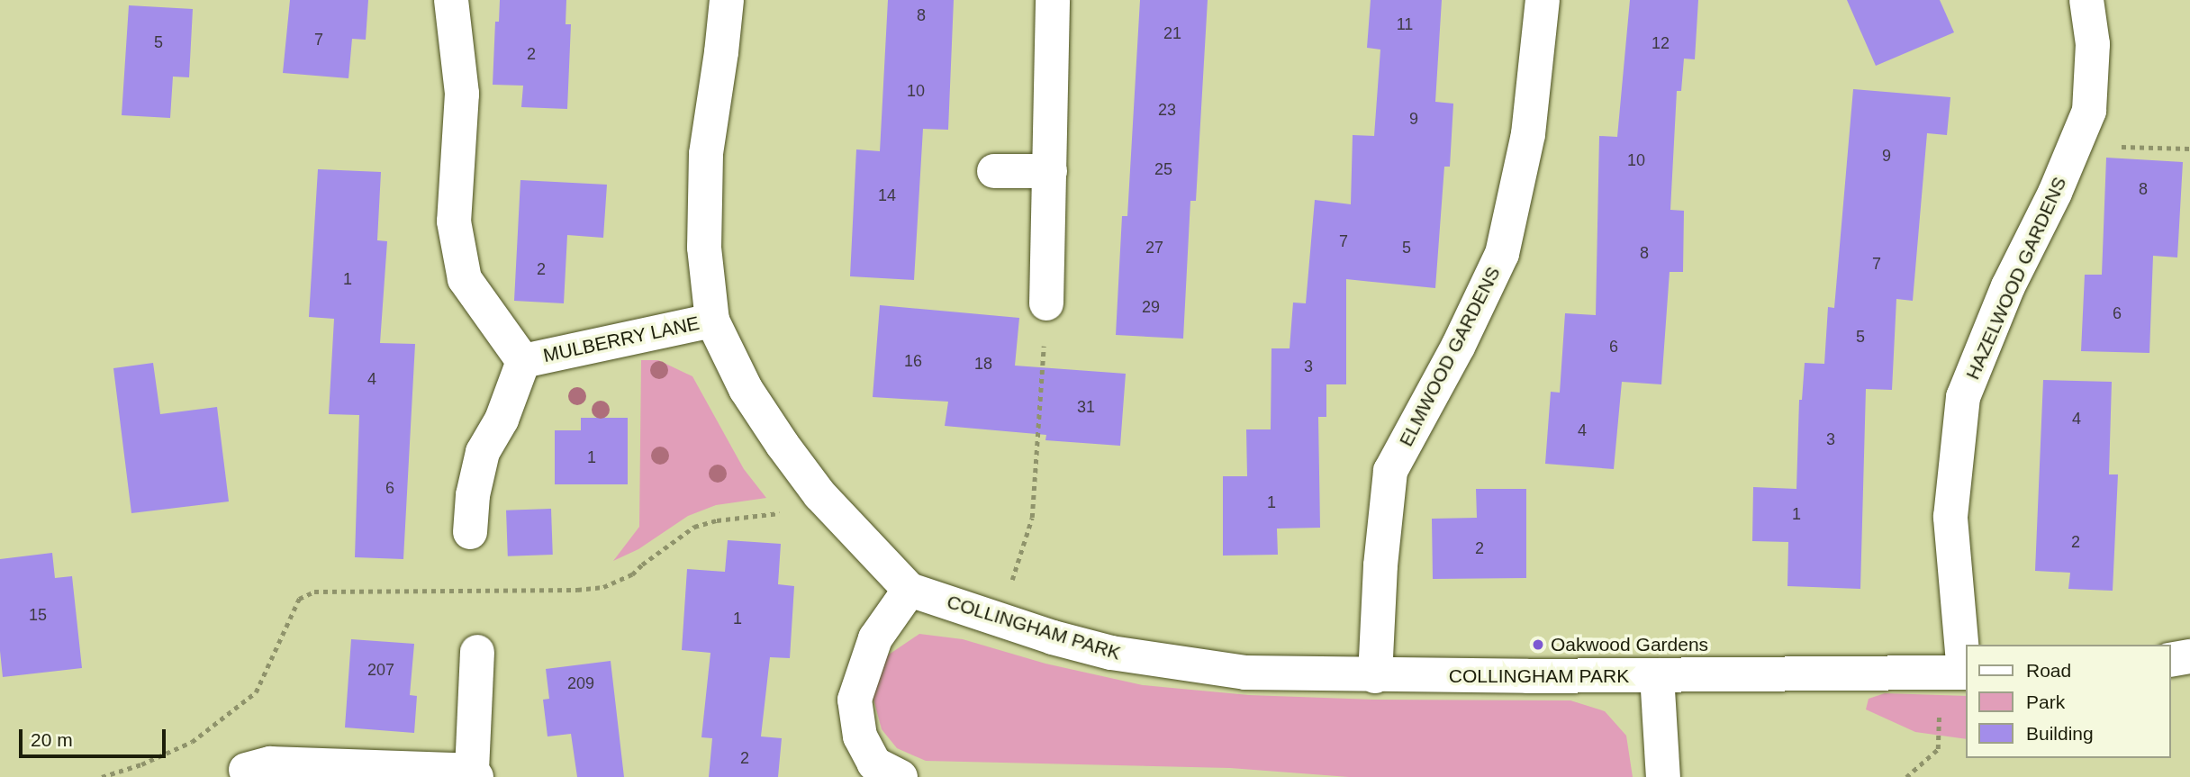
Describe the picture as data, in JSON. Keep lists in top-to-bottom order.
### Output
{
  "streets": {
    "street": [
      "HAZELWOOD GARDENS",
      "MULBERRY LANE",
      "ELMWOOD GARDENS",
      "COLLINGHAM PARK"
    ]
  },
  "crossings": [
    ["HAZELWOOD GARDENS", "COLLINGHAM PARK"],
    ["MULBERRY LANE", "COLLINGHAM PARK"],
    ["ELMWOOD GARDENS", "COLLINGHAM PARK"]
  ],
  "places": ["Oakwood Gardens"],
  "house_numbers": [
    "8",
    "11",
    "21",
    "7",
    "5",
    "12",
    "2",
    "10",
    "23",
    "9",
    "9",
    "10",
    "25",
    "8",
    "14",
    "7",
    "27",
    "5",
    "8",
    "7",
    "2",
    "1",
    "29",
    "6",
    "5",
    "6",
    "16",
    "18",
    "3",
    "4",
    "31",
    "4",
    "4",
    "3",
    "1",
    "6",
    "1",
    "1",
    "2",
    "2",
    "15",
    "1",
    "207",
    "209",
    "2"
  ],
  "legend": ["Road", "Park", "Building"],
  "scale_bar": "20 m"
}
